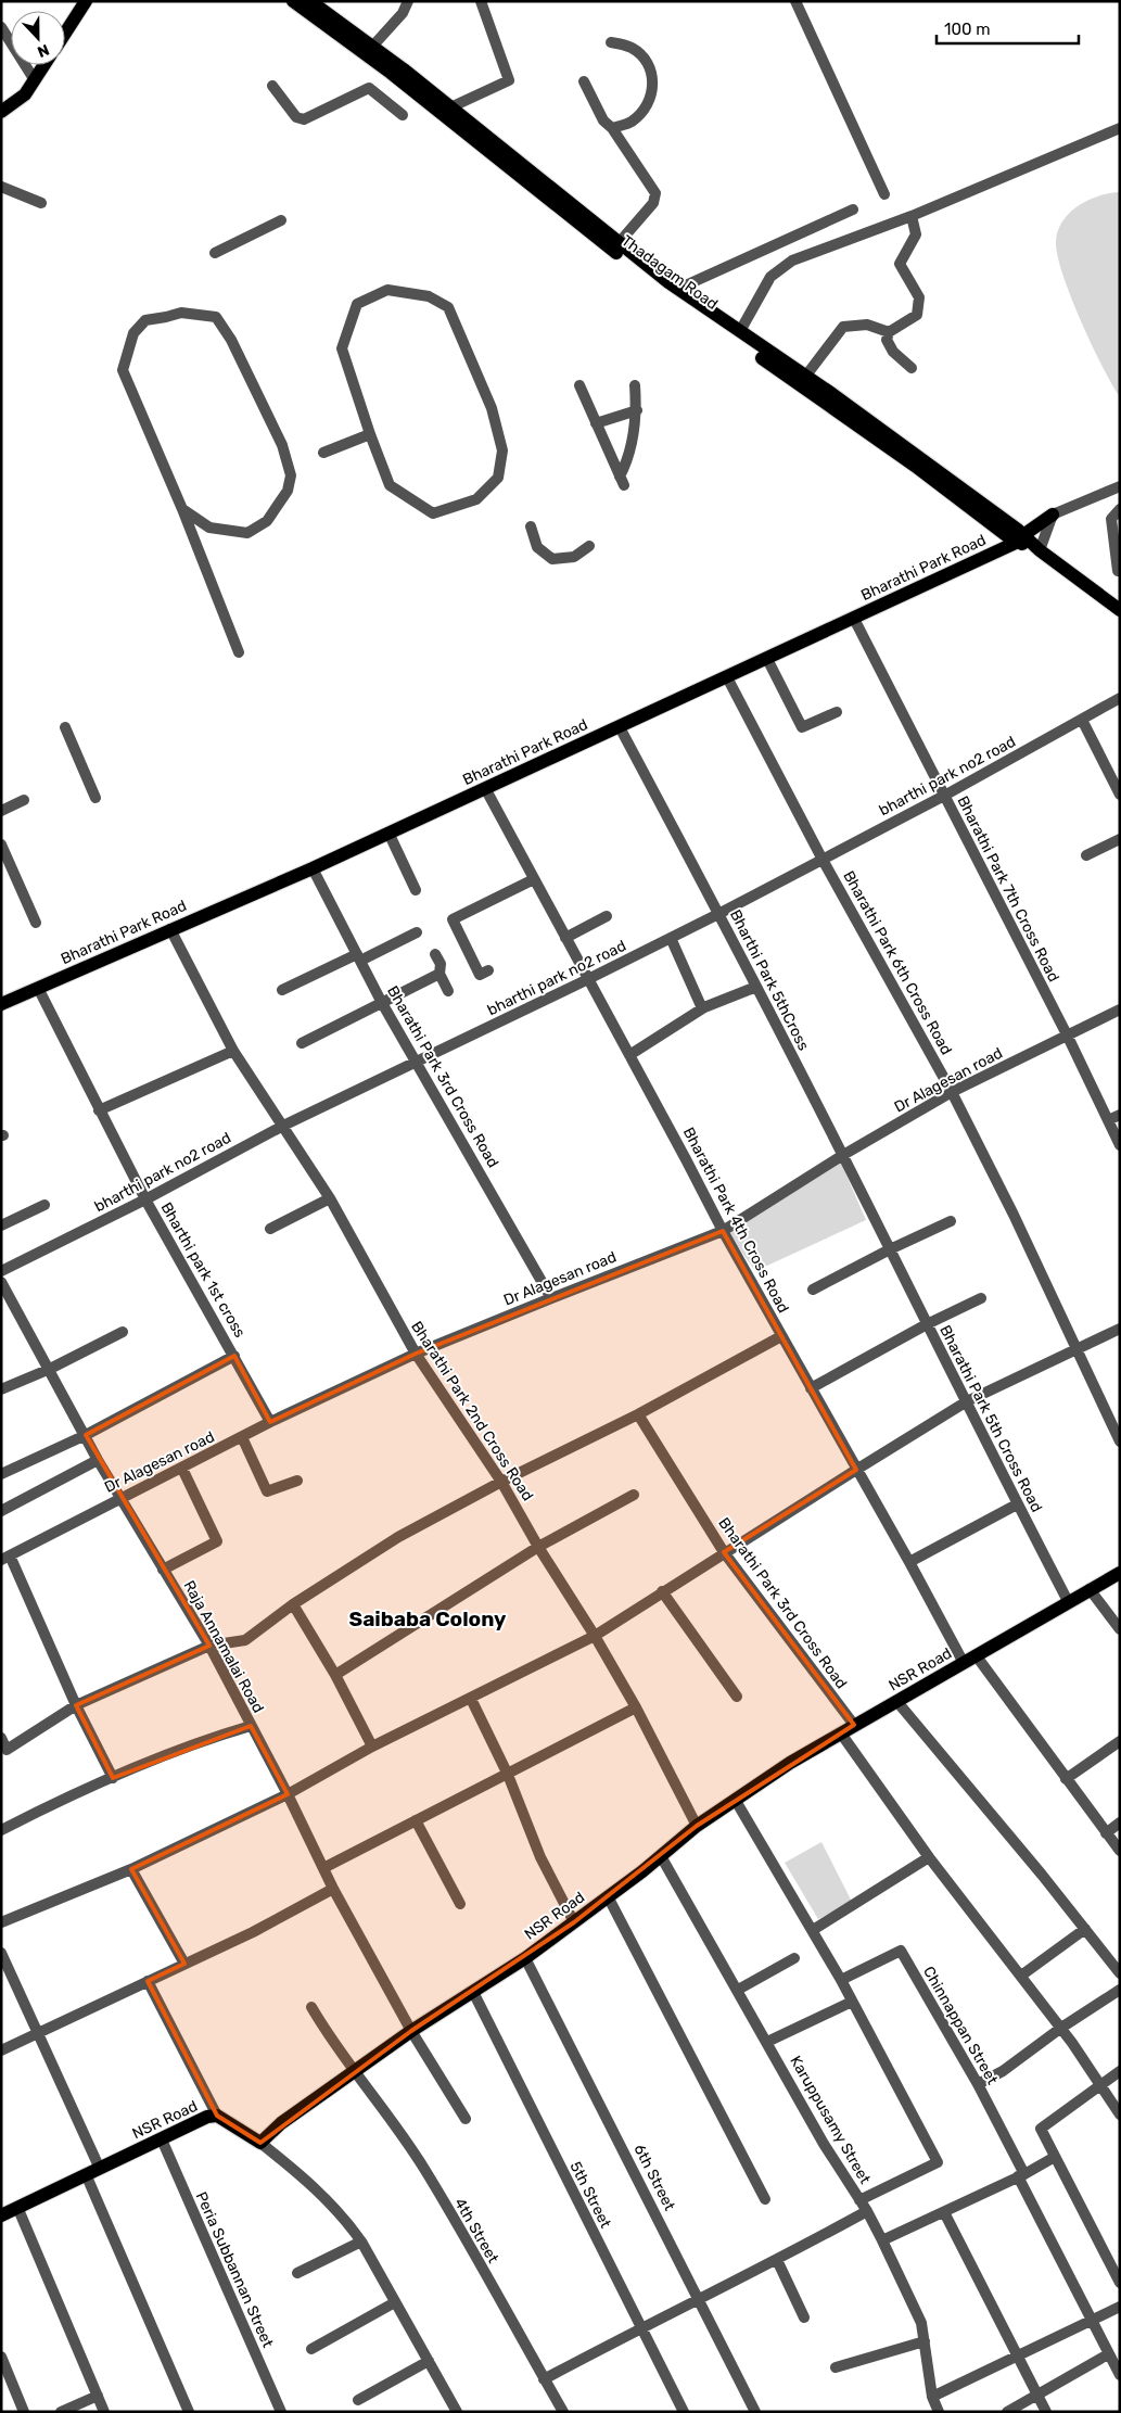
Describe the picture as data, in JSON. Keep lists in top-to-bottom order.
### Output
{
  "streets": {
    "main road": ["Thadagam Road", "Bharathi Park Road", "NSR Road"],
    "street": [
      "bharthi park no2 road",
      "Bharathi Park 7th Cross Road",
      "Bharathi Park 6th Cross Road",
      "Bharthi Park 5thCross",
      "Bharathi Park 3rd Cross Road",
      "Dr Alagesan road",
      "Bharathi Park 4th Cross Road",
      "Bharthi park 1st cross",
      "Bharathi Park 2nd Cross Road",
      "Bharathi Park 5th Cross Road",
      "Raja Annamalai Road",
      "Chinnappan Street",
      "Karuppusamy Street",
      "6th Street",
      "5th Street",
      "4th Street",
      "Peria Subbannan Street"
    ]
  },
  "crossings": [
    ["Thadagam Road", "Bharathi Park Road"],
    ["Bharathi Park Road", "Bharathi Park 7th Cross Road"],
    ["Bharathi Park Road", "Bharathi Park 6th Cross Road"],
    ["Bharathi Park Road", "Bharthi Park 5thCross"],
    ["Bharathi Park Road", "Bharathi Park 3rd Cross Road"],
    ["Bharathi Park Road", "Bharathi Park 4th Cross Road"],
    ["Bharathi Park Road", "Bharthi park 1st cross"],
    ["Bharathi Park Road", "Bharathi Park 2nd Cross Road"],
    ["bharthi park no2 road", "Bharathi Park 7th Cross Road"],
    ["bharthi park no2 road", "Bharathi Park 6th Cross Road"],
    ["bharthi park no2 road", "Bharthi Park 5thCross"],
    ["bharthi park no2 road", "Bharathi Park 3rd Cross Road"],
    ["bharthi park no2 road", "Bharathi Park 4th Cross Road"],
    ["bharthi park no2 road", "Bharthi park 1st cross"],
    ["bharthi park no2 road", "Bharathi Park 2nd Cross Road"],
    ["Bharathi Park 7th Cross Road", "Dr Alagesan road"],
    ["Bharathi Park 6th Cross Road", "Dr Alagesan road"],
    ["Bharthi Park 5thCross", "Dr Alagesan road"],
    ["Bharthi Park 5thCross", "Bharathi Park 5th Cross Road"],
    ["Bharathi Park 3rd Cross Road", "Dr Alagesan road"],
    ["Bharathi Park 3rd Cross Road", "NSR Road"],
    ["Dr Alagesan road", "Bharathi Park 4th Cross Road"],
    ["Dr Alagesan road", "Bharthi park 1st cross"],
    ["Dr Alagesan road", "Bharathi Park 2nd Cross Road"],
    ["Dr Alagesan road", "Raja Annamalai Road"],
    ["Bharathi Park 4th Cross Road", "NSR Road"],
    ["Bharathi Park 2nd Cross Road", "NSR Road"],
    ["Bharathi Park 5th Cross Road", "NSR Road"],
    ["Raja Annamalai Road", "NSR Road"],
    ["NSR Road", "Karuppusamy Street"],
    ["NSR Road", "6th Street"],
    ["NSR Road", "5th Street"],
    ["NSR Road", "4th Street"],
    ["NSR Road", "Peria Subbannan Street"]
  ],
  "districts": ["Saibaba Colony"],
  "scale_bar": "100 m",
  "north": "bottom"
}
